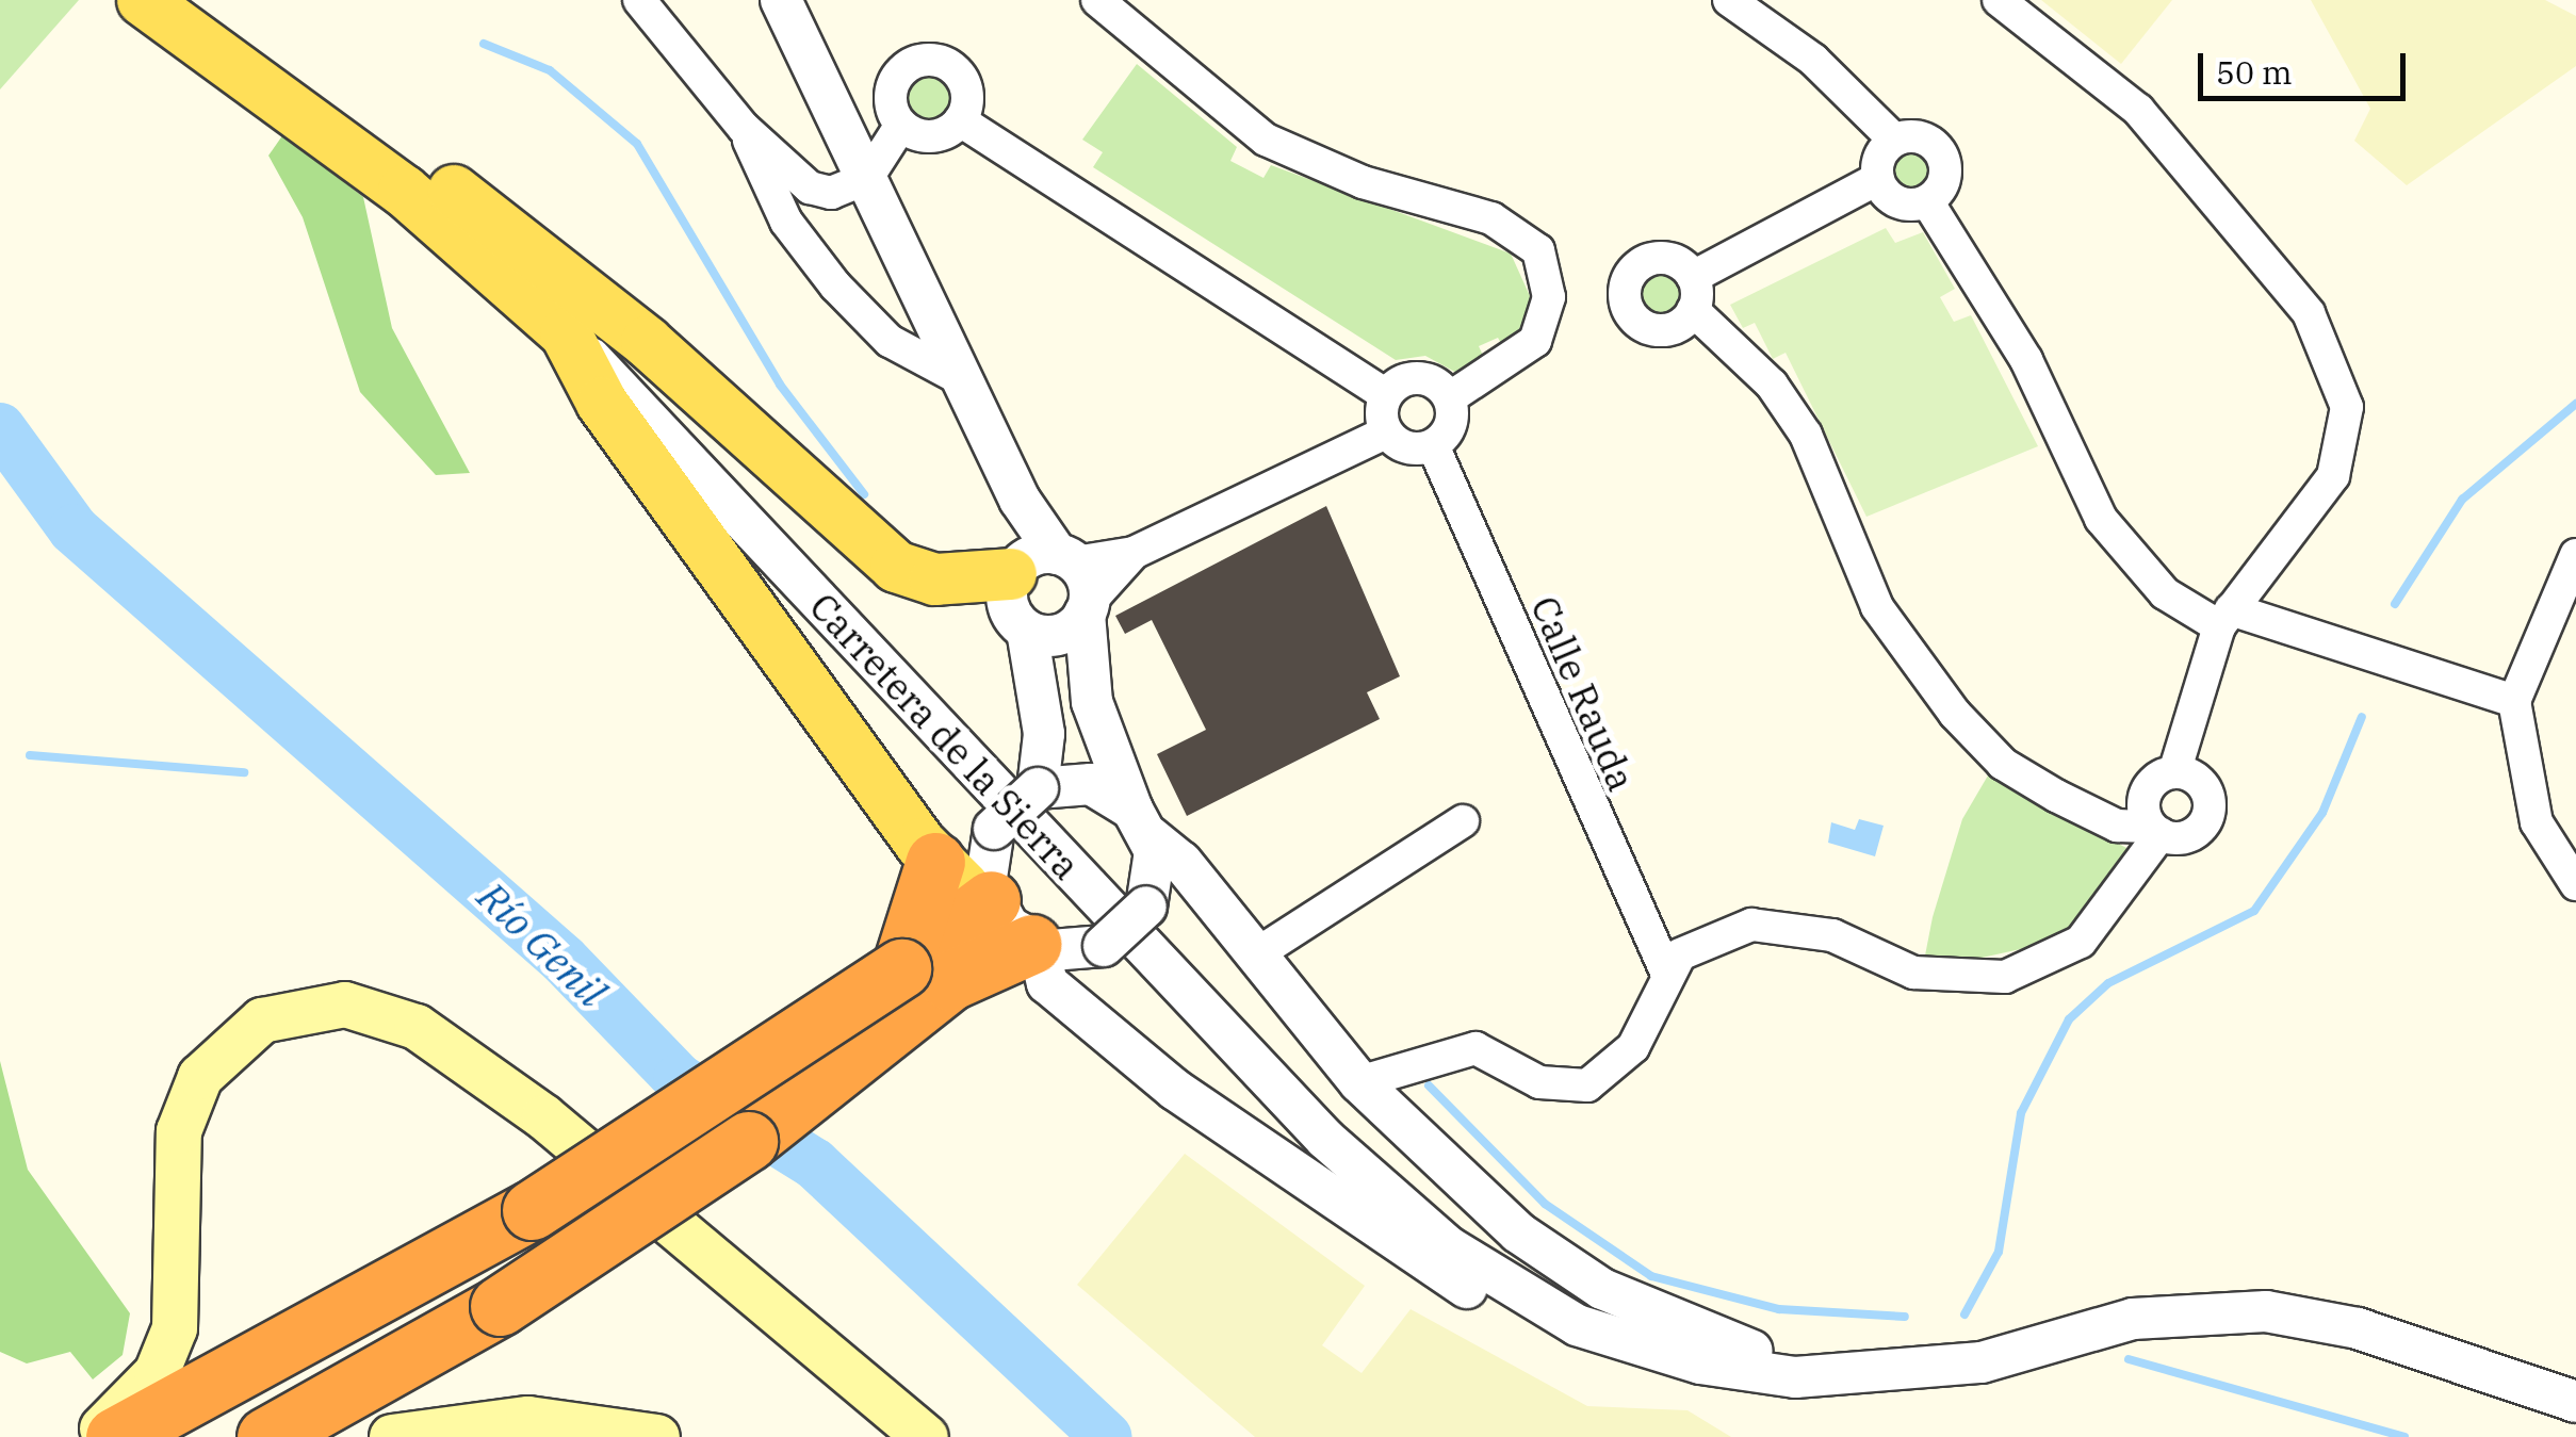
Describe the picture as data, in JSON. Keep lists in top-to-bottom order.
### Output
{
  "streets": {
    "main road": ["Carretera de la Sierra"],
    "street": ["Calle Rauda"]
  },
  "water": ["Río Genil"],
  "scale_bar": "50 m"
}
